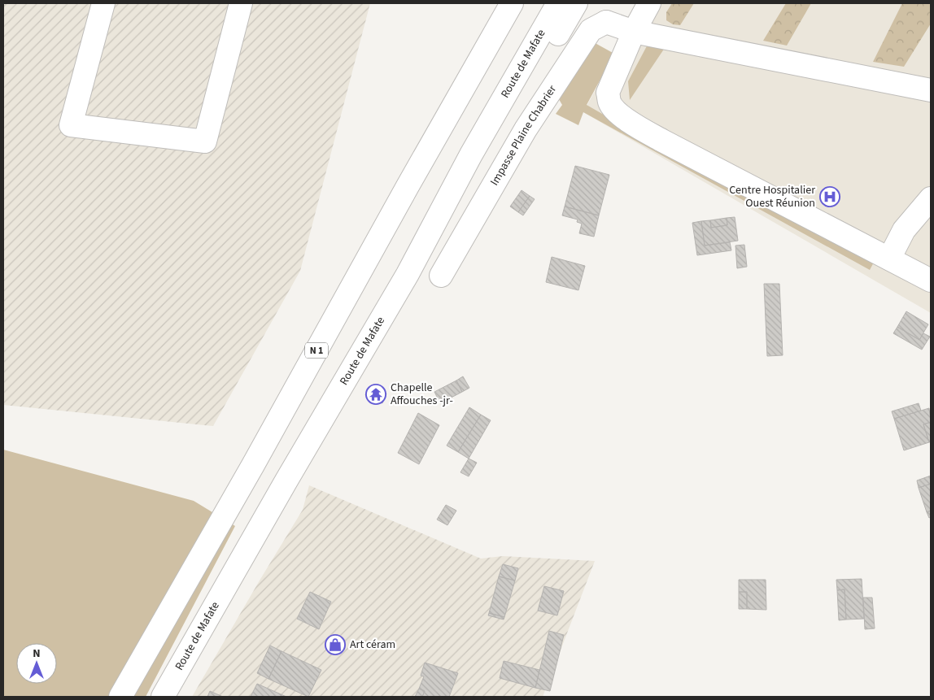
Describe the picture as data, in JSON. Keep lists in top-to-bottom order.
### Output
{
  "streets": {
    "main road": ["Route de Mafate", "Impasse Plaine Chabrier", "N 1"]
  },
  "places": {
    "hospital": ["Centre Hospitalier Ouest Réunion"],
    "temple": ["Chapelle Affouches -jr-"],
    "shop": ["Art céram"]
  },
  "north": "top"
}
